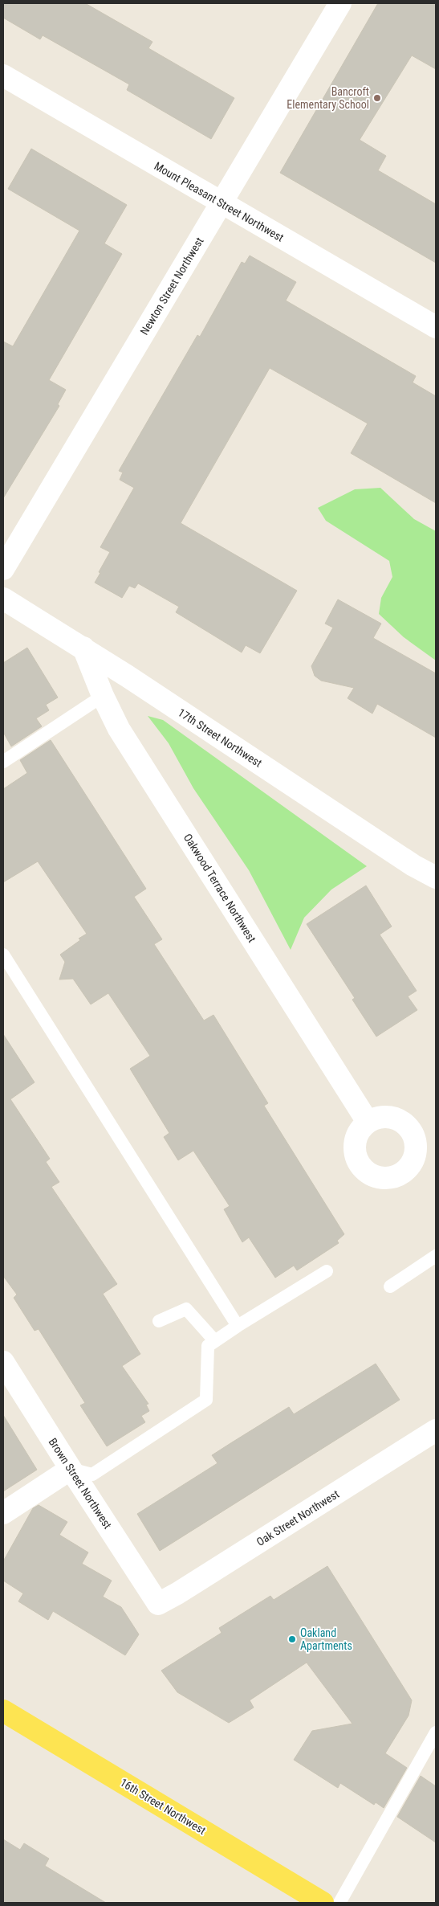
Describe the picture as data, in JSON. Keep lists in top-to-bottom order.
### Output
{
  "streets": {
    "main road": ["16th Street Northwest"],
    "street": [
      "Mount Pleasant Street Northwest",
      "Newton Street Northwest",
      "17th Street Northwest",
      "Oakwood Terrace Northwest",
      "Brown Street Northwest",
      "Oak Street Northwest"
    ]
  },
  "crossings": [
    ["Mount Pleasant Street Northwest", "Newton Street Northwest"],
    ["17th Street Northwest", "Oakwood Terrace Northwest"],
    ["Brown Street Northwest", "Oak Street Northwest"]
  ],
  "places": ["Bancroft Elementary School", "Oakland Apartments"]
}
